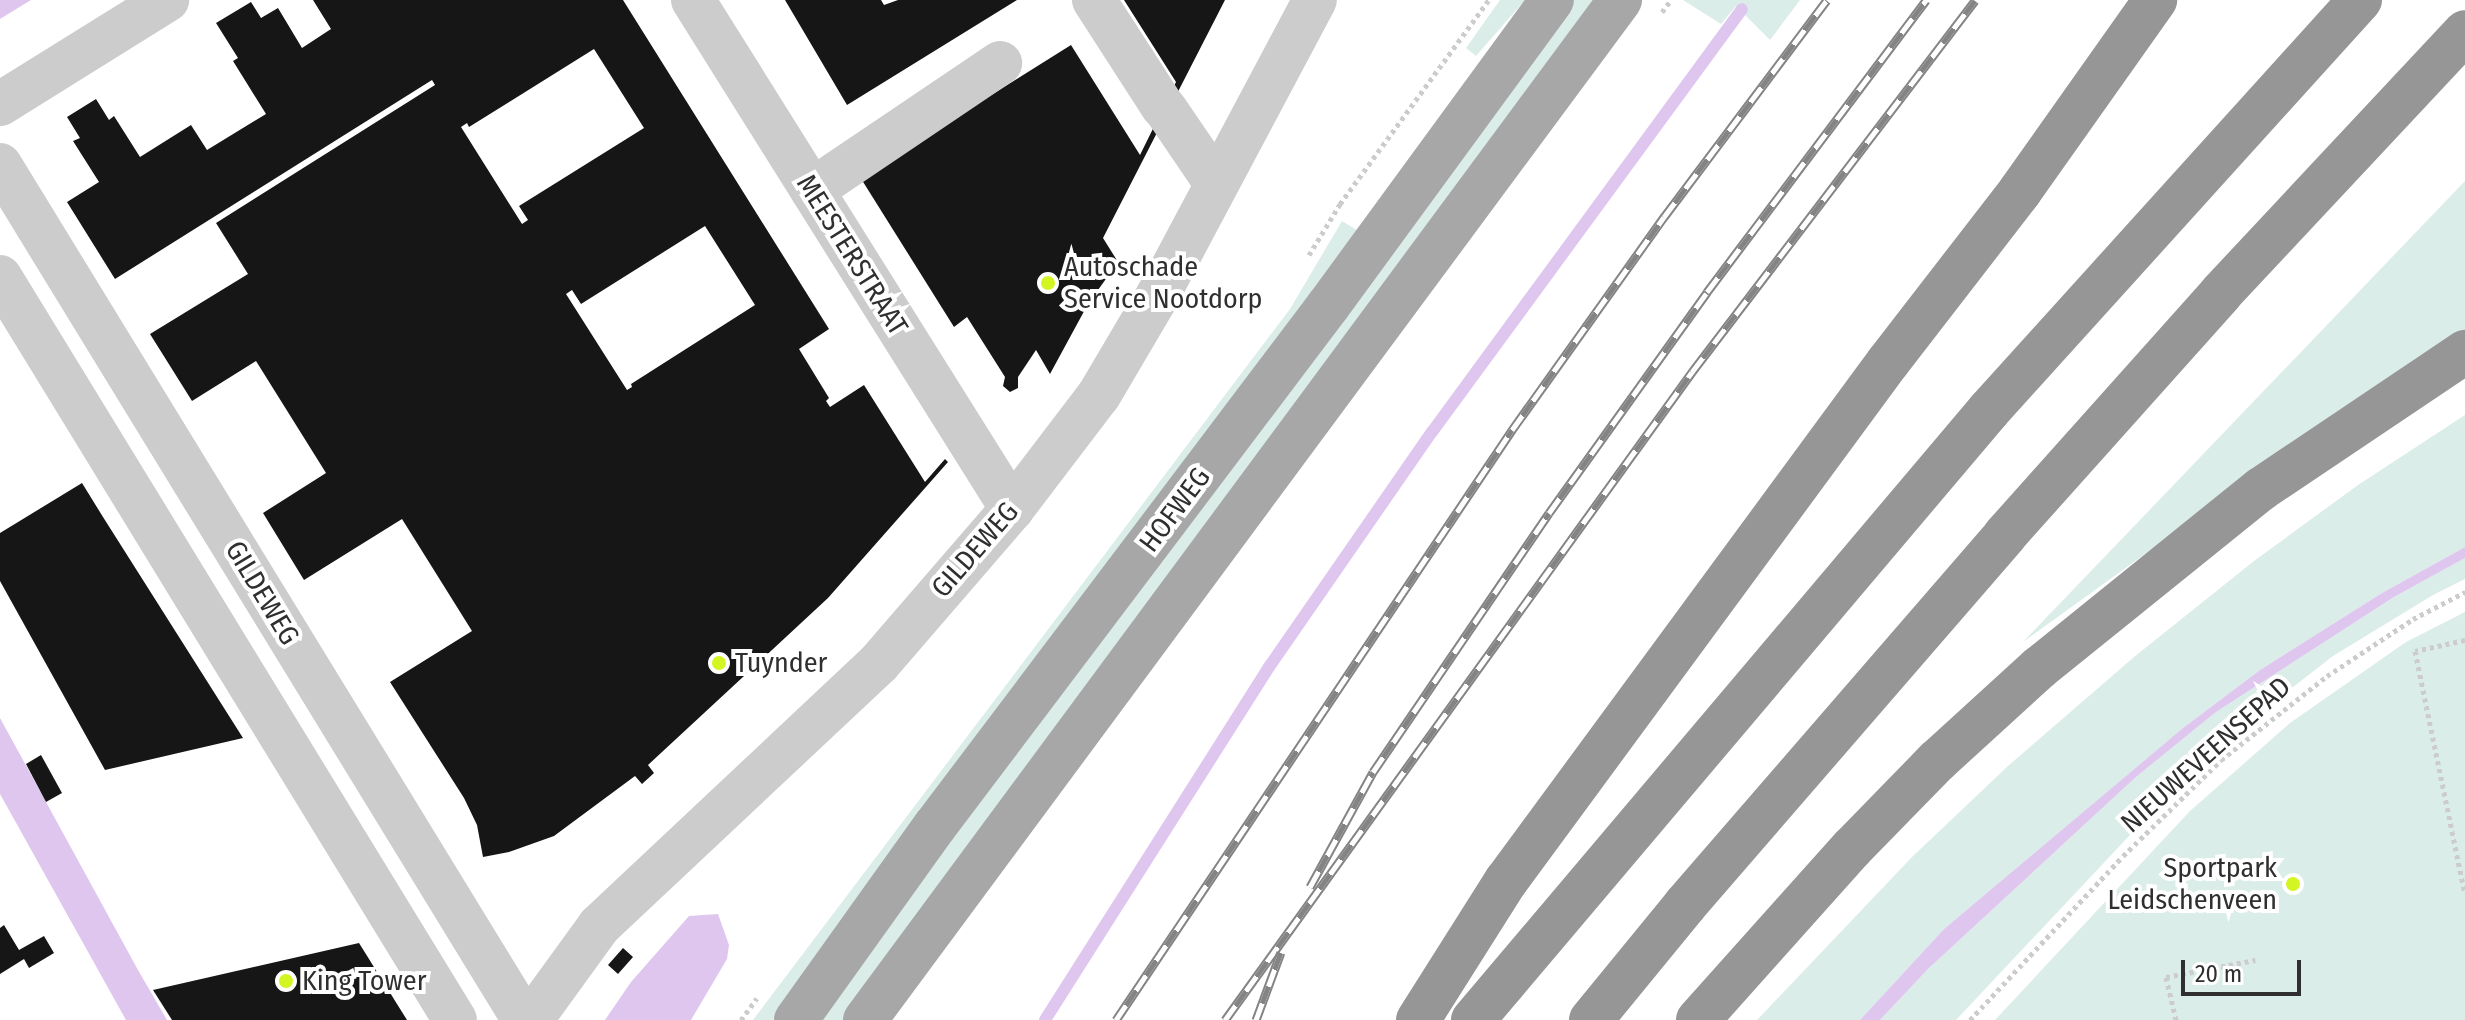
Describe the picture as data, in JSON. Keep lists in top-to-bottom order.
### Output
{
  "streets": {
    "main road": ["HOFWEG"],
    "street": ["MEESTERSTRAAT", "GILDEWEG"],
    "path": ["NIEUWEVEENSEPAD"]
  },
  "crossings": [
    ["MEESTERSTRAAT", "GILDEWEG"]
  ],
  "places": [
    "Autoschade Service Nootdorp",
    "Tuynder",
    "Sportpark Leidschenveen",
    "King Tower"
  ],
  "scale_bar": "20 m"
}
